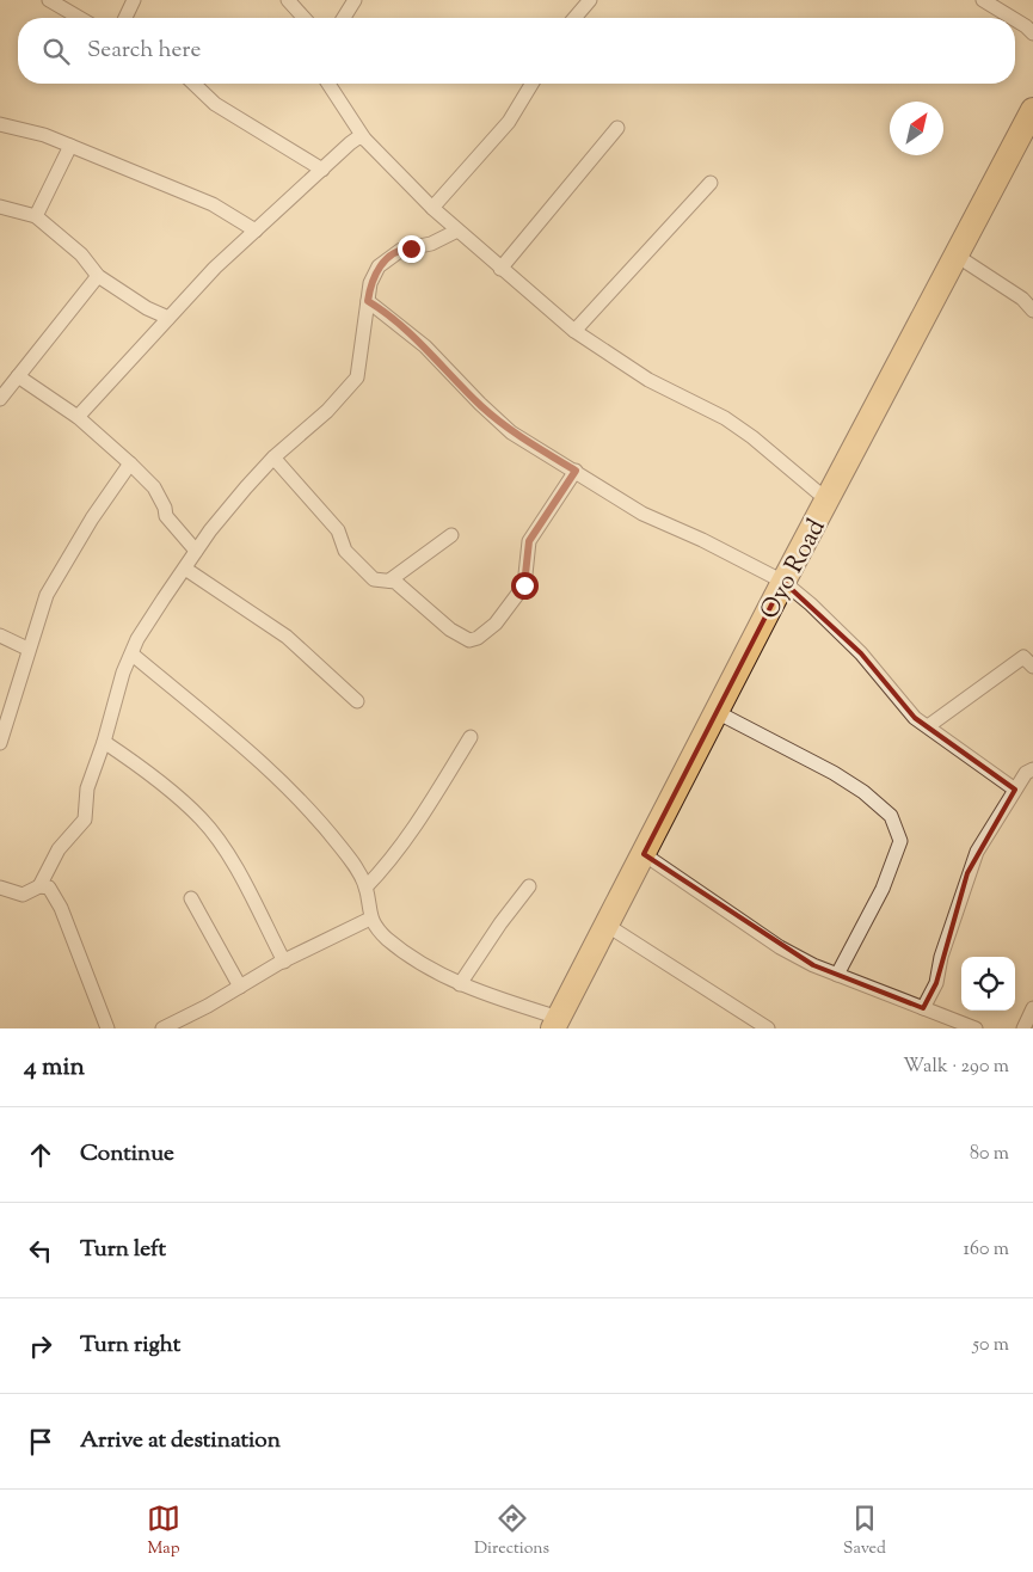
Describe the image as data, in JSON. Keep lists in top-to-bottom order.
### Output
{
  "streets": {
    "highway": ["Oyo Road"]
  },
  "north": "top right",
  "page": {
    "search": "Search here",
    "heading": ["4 min", "Walk · 290 m"],
    "list": [
      ["Continue", "80 m"],
      ["Turn left", "160 m"],
      ["Turn right", "50 m"],
      "Arrive at destination"
    ],
    "nav": ["Map", "Directions", "Saved"]
  }
}
